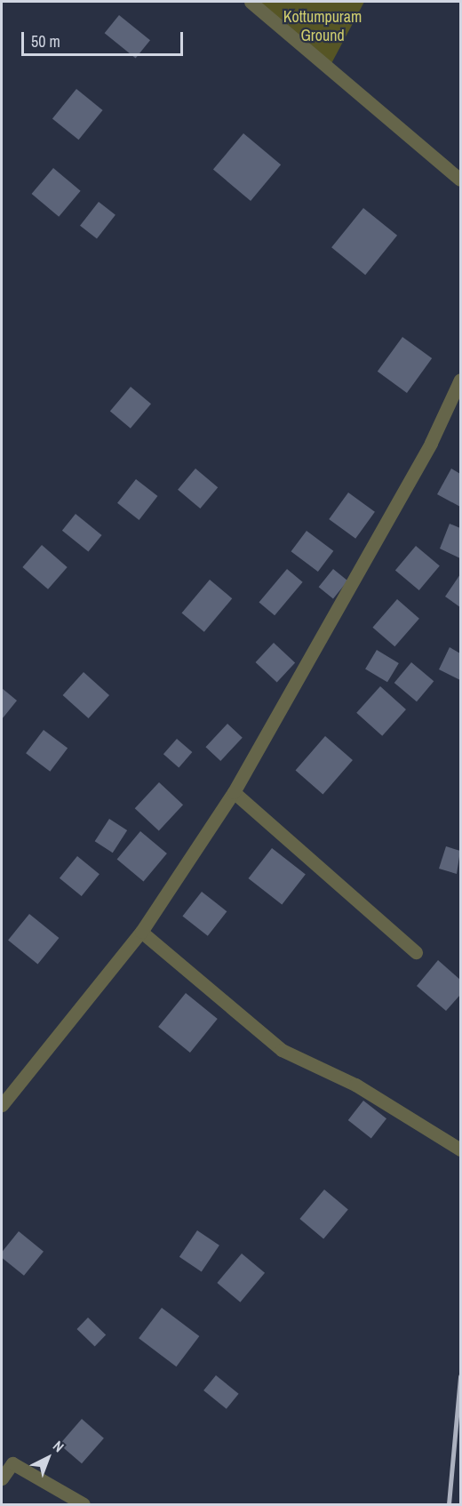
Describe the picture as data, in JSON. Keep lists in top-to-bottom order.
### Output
{
  "parks": ["Kottumpuram Ground"],
  "scale_bar": "50 m",
  "north": "top right"
}
